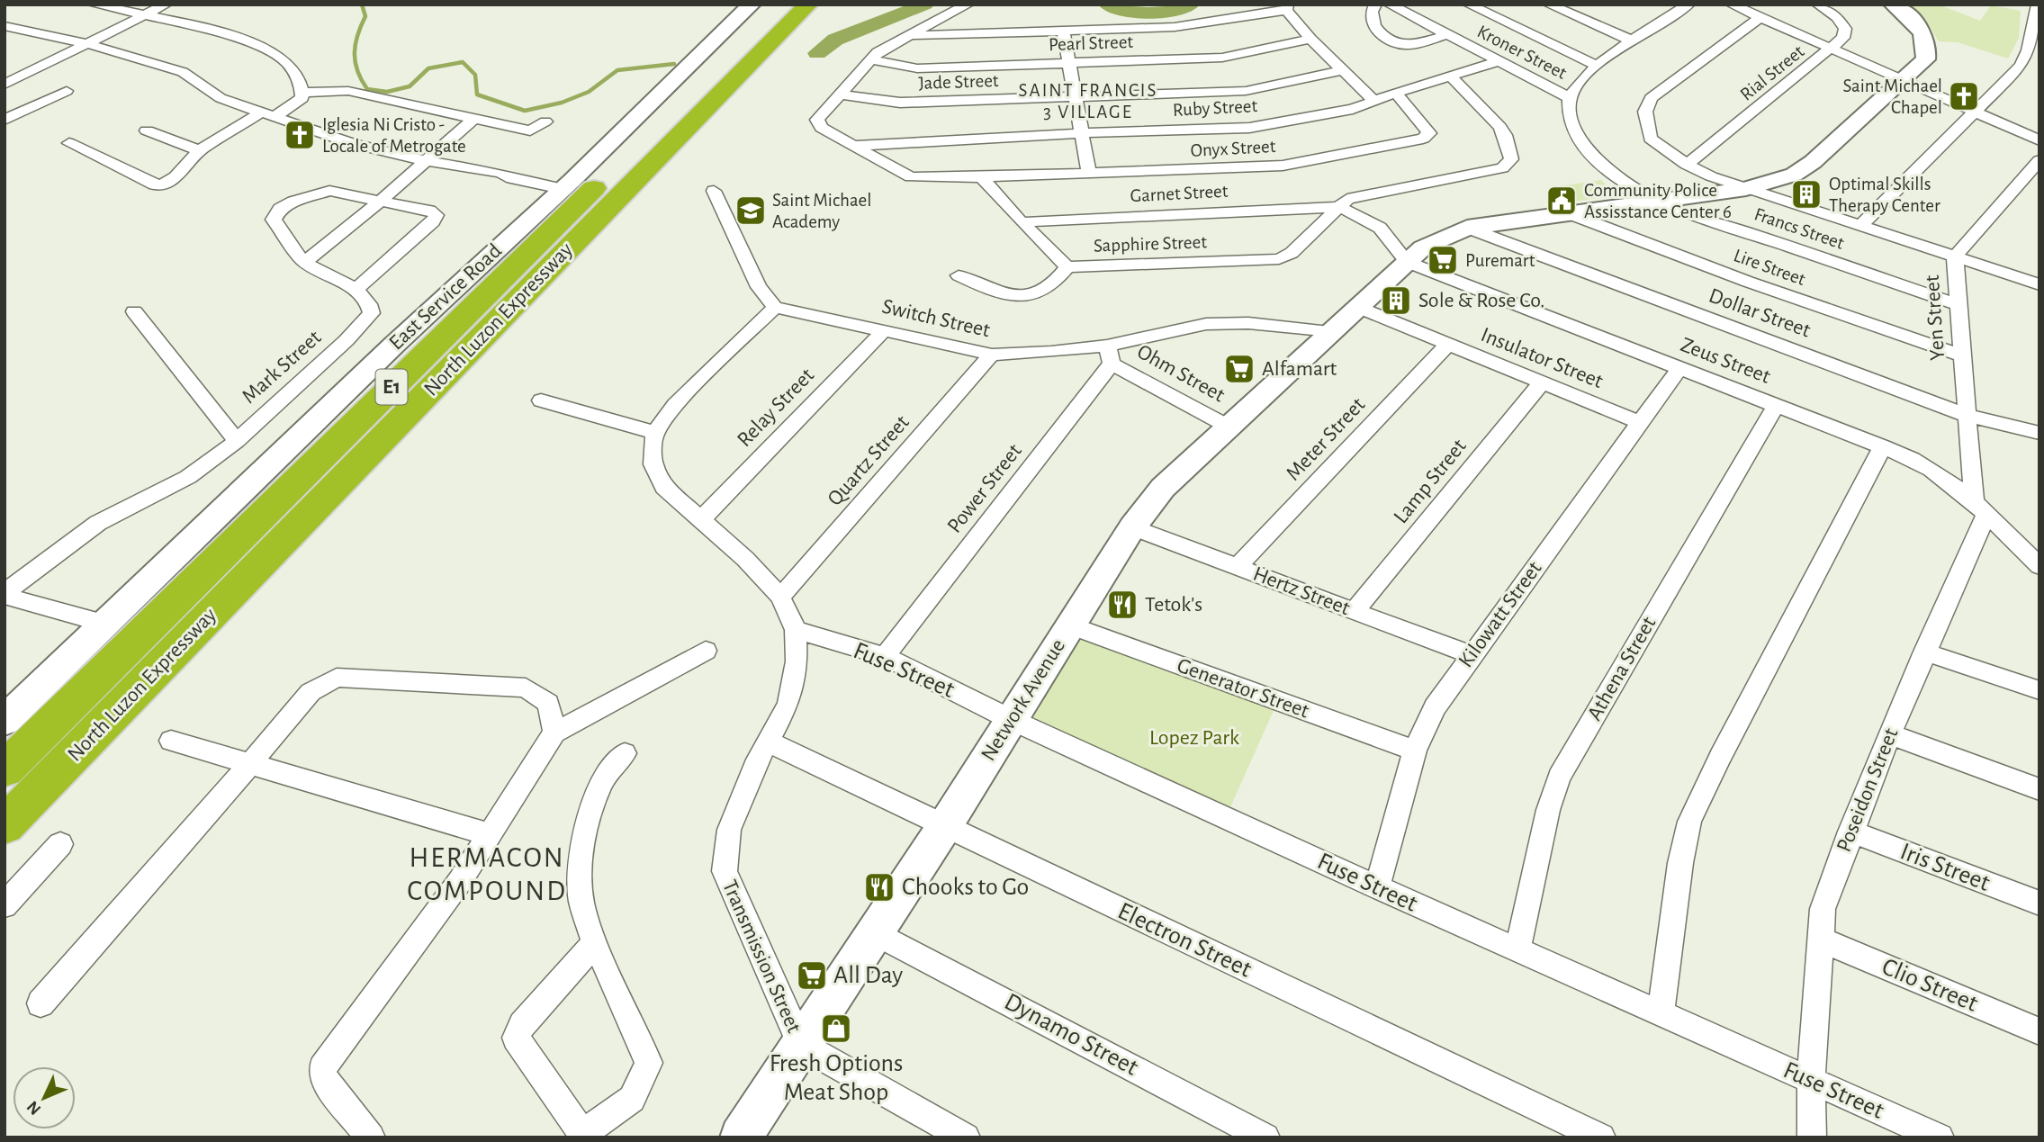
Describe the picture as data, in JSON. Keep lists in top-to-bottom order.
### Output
{
  "streets": {
    "highway": ["North Luzon Expressway", "E1"],
    "street": [
      "Pearl Street",
      "Kroner Street",
      "Rial Street",
      "Jade Street",
      "Ruby Street",
      "Onyx Street",
      "Garnet Street",
      "Francs Street",
      "Sapphire Street",
      "Lire Street",
      "East Service Road",
      "Dollar Street",
      "Yen Street",
      "Switch Street",
      "Insulator Street",
      "Zeus Street",
      "Mark Street",
      "Ohm Street",
      "Relay Street",
      "Meter Street",
      "Quartz Street",
      "Lamp Street",
      "Power Street",
      "Hertz Street",
      "Kilowatt Street",
      "Athena Street",
      "Fuse Street",
      "Generator Street",
      "Network Avenue",
      "Poseidon Street",
      "Iris Street",
      "Electron Street",
      "Transmission Street",
      "Clio Street",
      "Dynamo Street"
    ]
  },
  "crossings": [
    ["Kroner Street", "Ruby Street"],
    ["Kroner Street", "Francs Street"],
    ["Ruby Street", "Onyx Street"],
    ["Ruby Street", "Garnet Street"],
    ["Garnet Street", "Sapphire Street"],
    ["Garnet Street", "Zeus Street"],
    ["Garnet Street", "Network Avenue"],
    ["Francs Street", "Yen Street"],
    ["Francs Street", "Network Avenue"],
    ["Lire Street", "Yen Street"],
    ["Lire Street", "Network Avenue"],
    ["Dollar Street", "Yen Street"],
    ["Dollar Street", "Network Avenue"],
    ["Yen Street", "Zeus Street"],
    ["Yen Street", "Poseidon Street"],
    ["Switch Street", "Ohm Street"],
    ["Switch Street", "Relay Street"],
    ["Switch Street", "Quartz Street"],
    ["Switch Street", "Power Street"],
    ["Switch Street", "Network Avenue"],
    ["Insulator Street", "Meter Street"],
    ["Insulator Street", "Lamp Street"],
    ["Insulator Street", "Kilowatt Street"],
    ["Insulator Street", "Network Avenue"],
    ["Zeus Street", "Kilowatt Street"],
    ["Zeus Street", "Athena Street"],
    ["Zeus Street", "Network Avenue"],
    ["Zeus Street", "Poseidon Street"],
    ["Ohm Street", "Power Street"],
    ["Ohm Street", "Network Avenue"],
    ["Relay Street", "Transmission Street"],
    ["Meter Street", "Hertz Street"],
    ["Quartz Street", "Transmission Street"],
    ["Lamp Street", "Hertz Street"],
    ["Power Street", "Fuse Street"],
    ["Hertz Street", "Kilowatt Street"],
    ["Hertz Street", "Network Avenue"],
    ["Kilowatt Street", "Fuse Street"],
    ["Kilowatt Street", "Generator Street"],
    ["Athena Street", "Fuse Street"],
    ["Fuse Street", "Network Avenue"],
    ["Fuse Street", "Poseidon Street"],
    ["Fuse Street", "Transmission Street"],
    ["Generator Street", "Network Avenue"],
    ["Network Avenue", "Electron Street"],
    ["Network Avenue", "Transmission Street"],
    ["Network Avenue", "Dynamo Street"],
    ["Poseidon Street", "Iris Street"],
    ["Poseidon Street", "Clio Street"],
    ["Electron Street", "Transmission Street"]
  ],
  "districts": ["SAINT FRANCIS 3 VILLAGE", "HERMACON COMPOUND"],
  "parks": ["Lopez Park"],
  "places": {
    "church": ["Saint Michael Chapel", "Iglesia Ni Cristo - Locale of Metrogate"],
    "building": ["Optimal Skills Therapy Center", "Sole & Rose Co."],
    "public building": ["Community Police Assisstance Center 6"],
    "school or university": ["Saint Michael Academy"],
    "supermarket": ["Puremart", "Alfamart", "All Day"],
    "restaurant": ["Tetok's", "Chooks to Go"],
    "shop": ["Fresh Options Meat Shop"]
  },
  "north": "bottom left"
}
